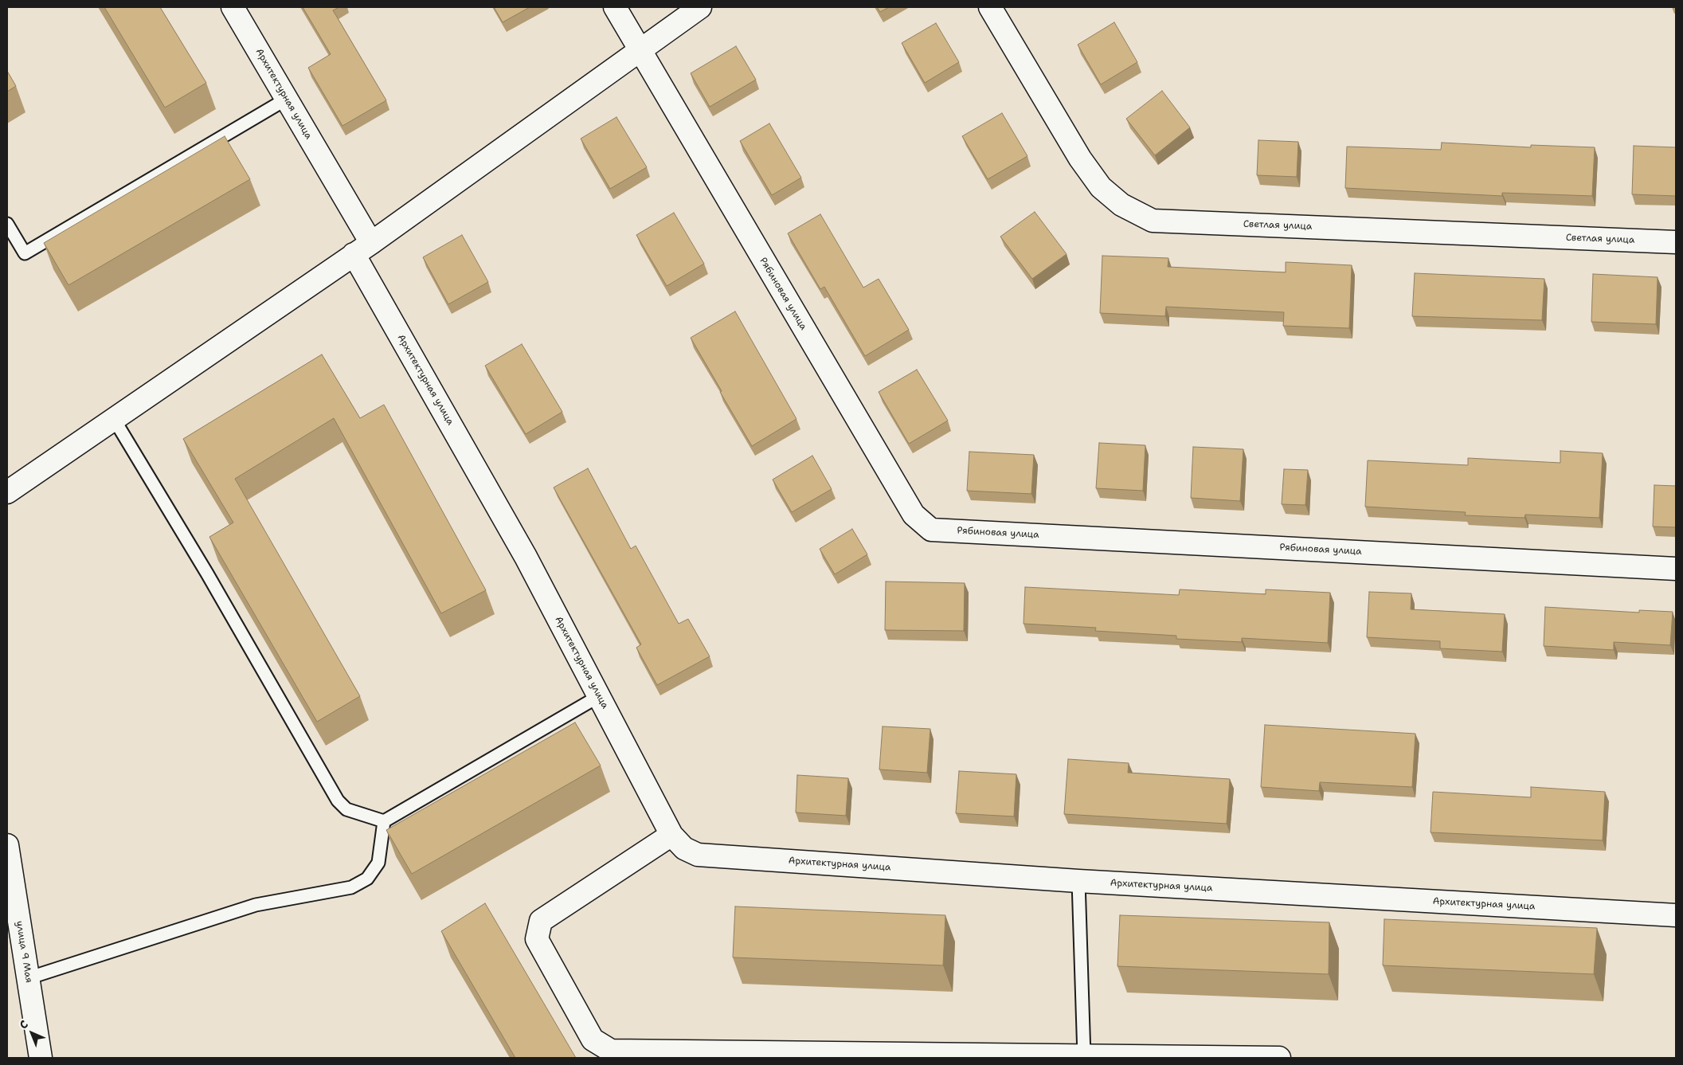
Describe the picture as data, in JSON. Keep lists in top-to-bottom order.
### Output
{
  "streets": {
    "street": [
      "Архитектурная улица",
      "Светлая улица",
      "Рябиновая улица",
      "улица 9 Мая"
    ]
  },
  "north": "top left"
}
